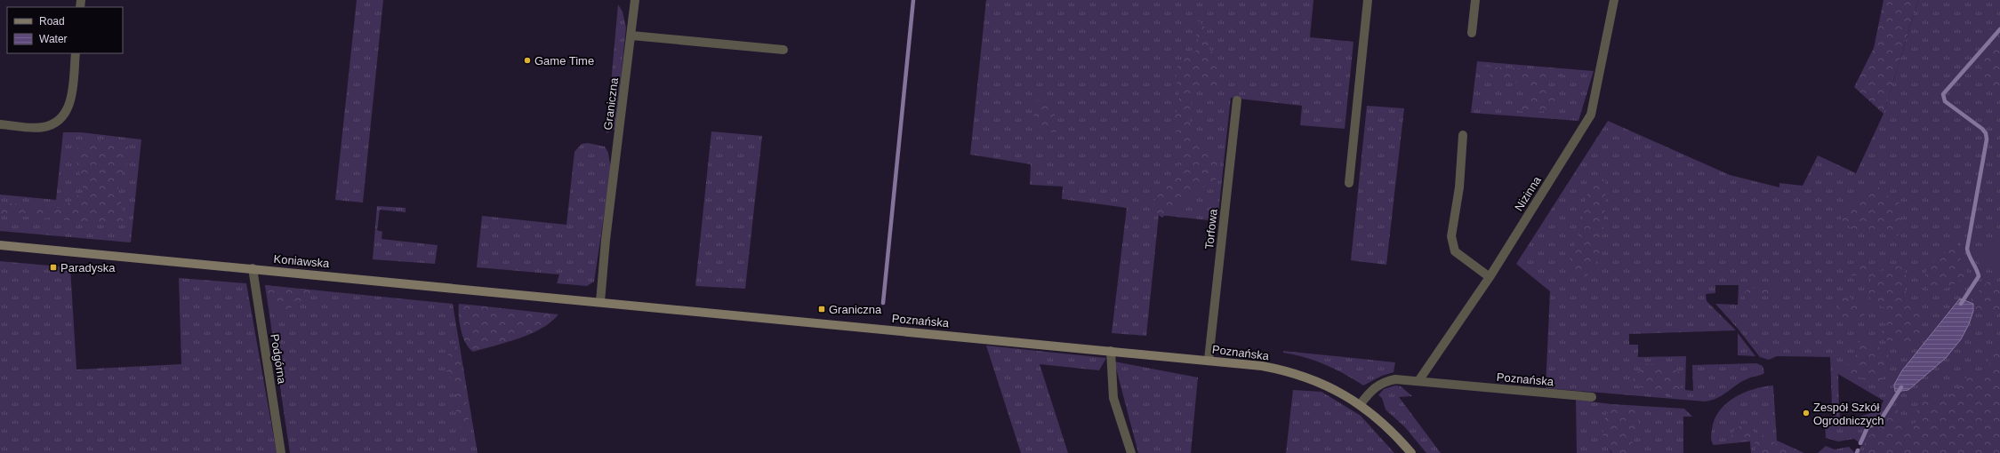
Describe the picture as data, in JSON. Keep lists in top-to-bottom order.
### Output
{
  "streets": {
    "main road": ["Koniawska", "Poznańska"],
    "street": [
      "Graniczna",
      "Nizinna",
      "Torfowa",
      "Podgórna"
    ]
  },
  "crossings": [
    ["Graniczna", "Koniawska"],
    ["Graniczna", "Poznańska"],
    ["Nizinna", "Poznańska"],
    ["Torfowa", "Poznańska"],
    ["Koniawska", "Poznańska"],
    ["Koniawska", "Podgórna"]
  ],
  "places": {
    "other": ["Game Time", "Zespół Szkół Ogrodniczych"],
    "transit": ["Paradyska", "Graniczna"]
  },
  "legend": ["Road", "Water"]
}
